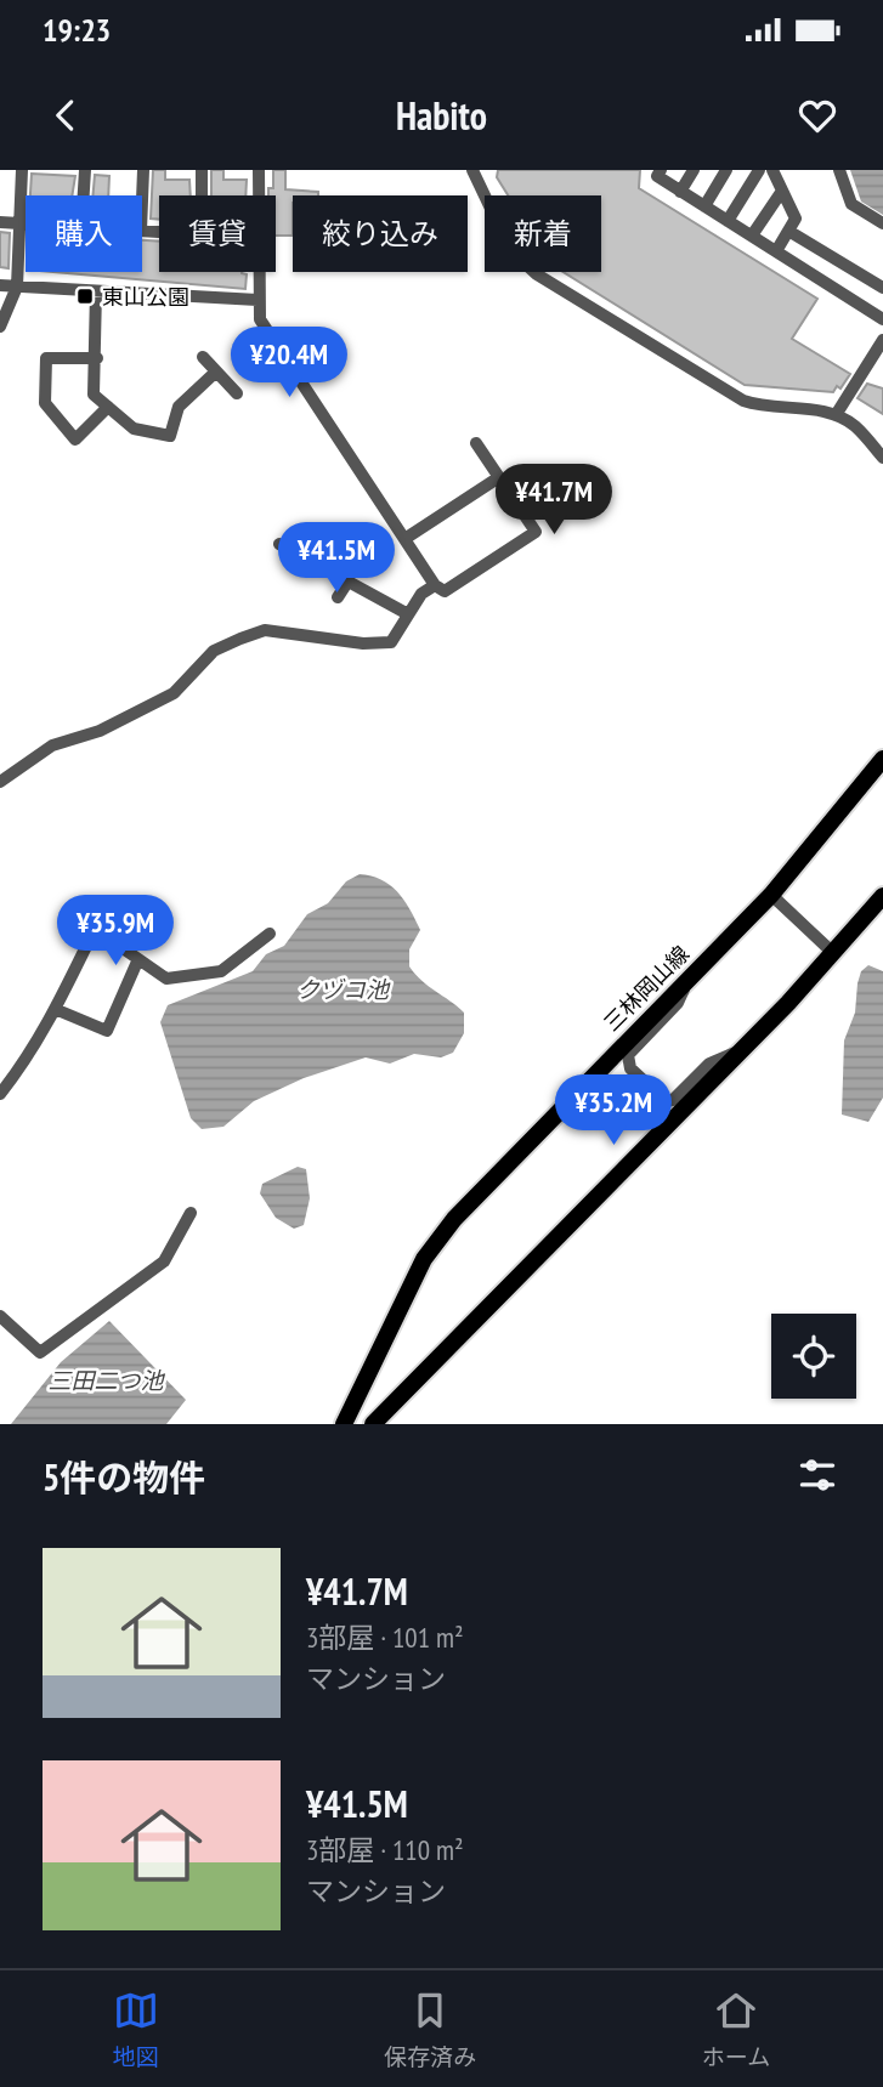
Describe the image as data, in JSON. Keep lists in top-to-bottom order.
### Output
{
  "streets": {
    "main road": ["三林岡山線"]
  },
  "water": ["クヅコ池", "三田二つ池"],
  "places": {
    "transit": ["東山公園"]
  },
  "page": {
    "status": "19:23",
    "header": "Habito",
    "chip": [
      "購入",
      "賃貸",
      "絞り込み",
      "新着"
    ],
    "price": [
      "¥20.4M",
      "¥41.7M",
      "¥41.5M",
      "¥35.9M",
      "¥35.2M"
    ],
    "heading": "5件の物件",
    "list": [
      {
        "name": "¥41.7M",
        "note": "3部屋 · 101 m² · マンション"
      },
      {
        "name": "¥41.5M",
        "note": "3部屋 · 110 m² · マンション"
      }
    ],
    "tabs": ["地図", "保存済み", "ホーム"]
  }
}
